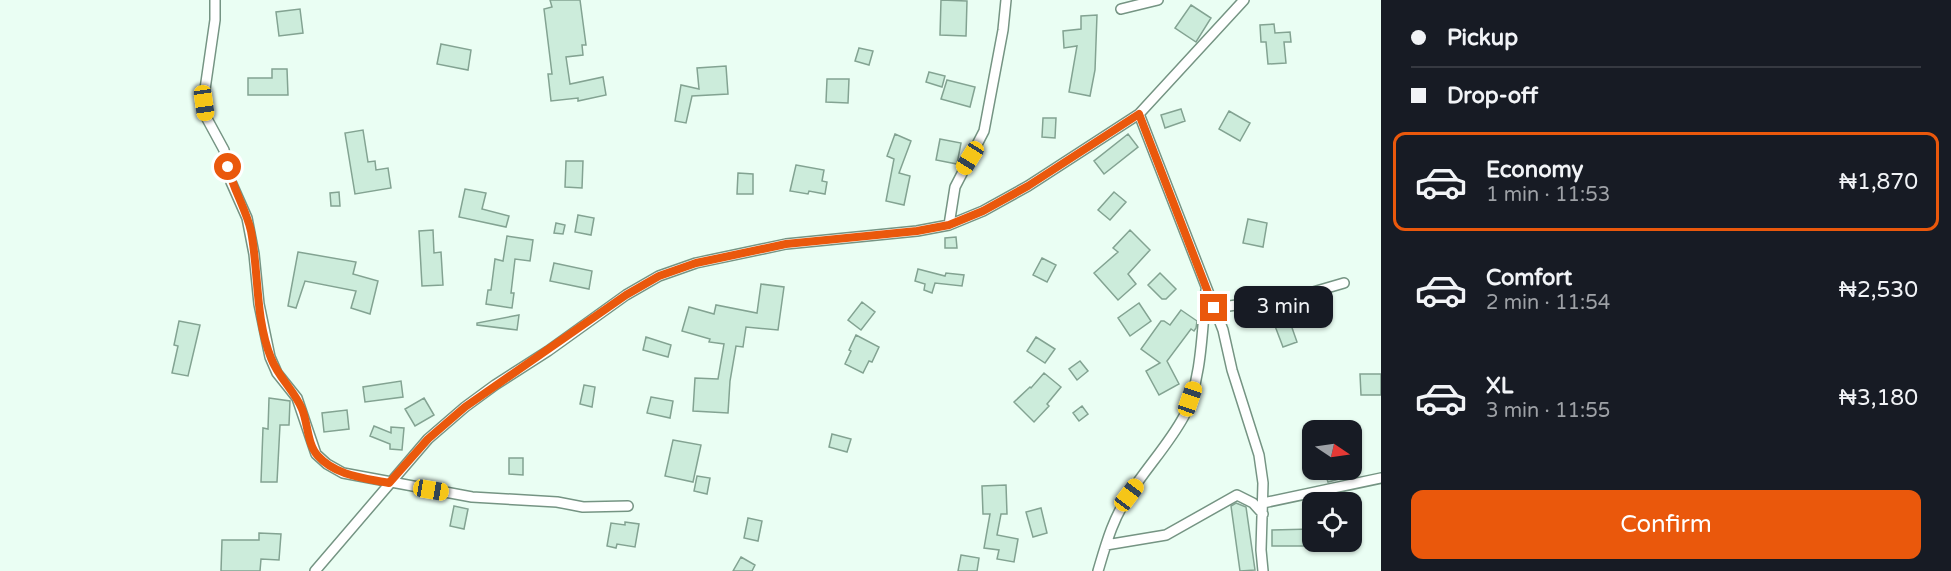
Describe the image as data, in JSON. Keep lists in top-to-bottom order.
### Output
{
  "north": "right",
  "page": {
    "banner": ["Pickup", "Drop-off"],
    "list": [
      {
        "name": "Economy",
        "note": "1 min · 11:53",
        "value": "₦1,870"
      },
      {
        "name": "Comfort",
        "note": "2 min · 11:54",
        "value": "₦2,530"
      },
      {
        "name": "XL",
        "note": "3 min · 11:55",
        "value": "₦3,180"
      }
    ],
    "bubble": "3 min",
    "buttons": "Confirm"
  }
}
